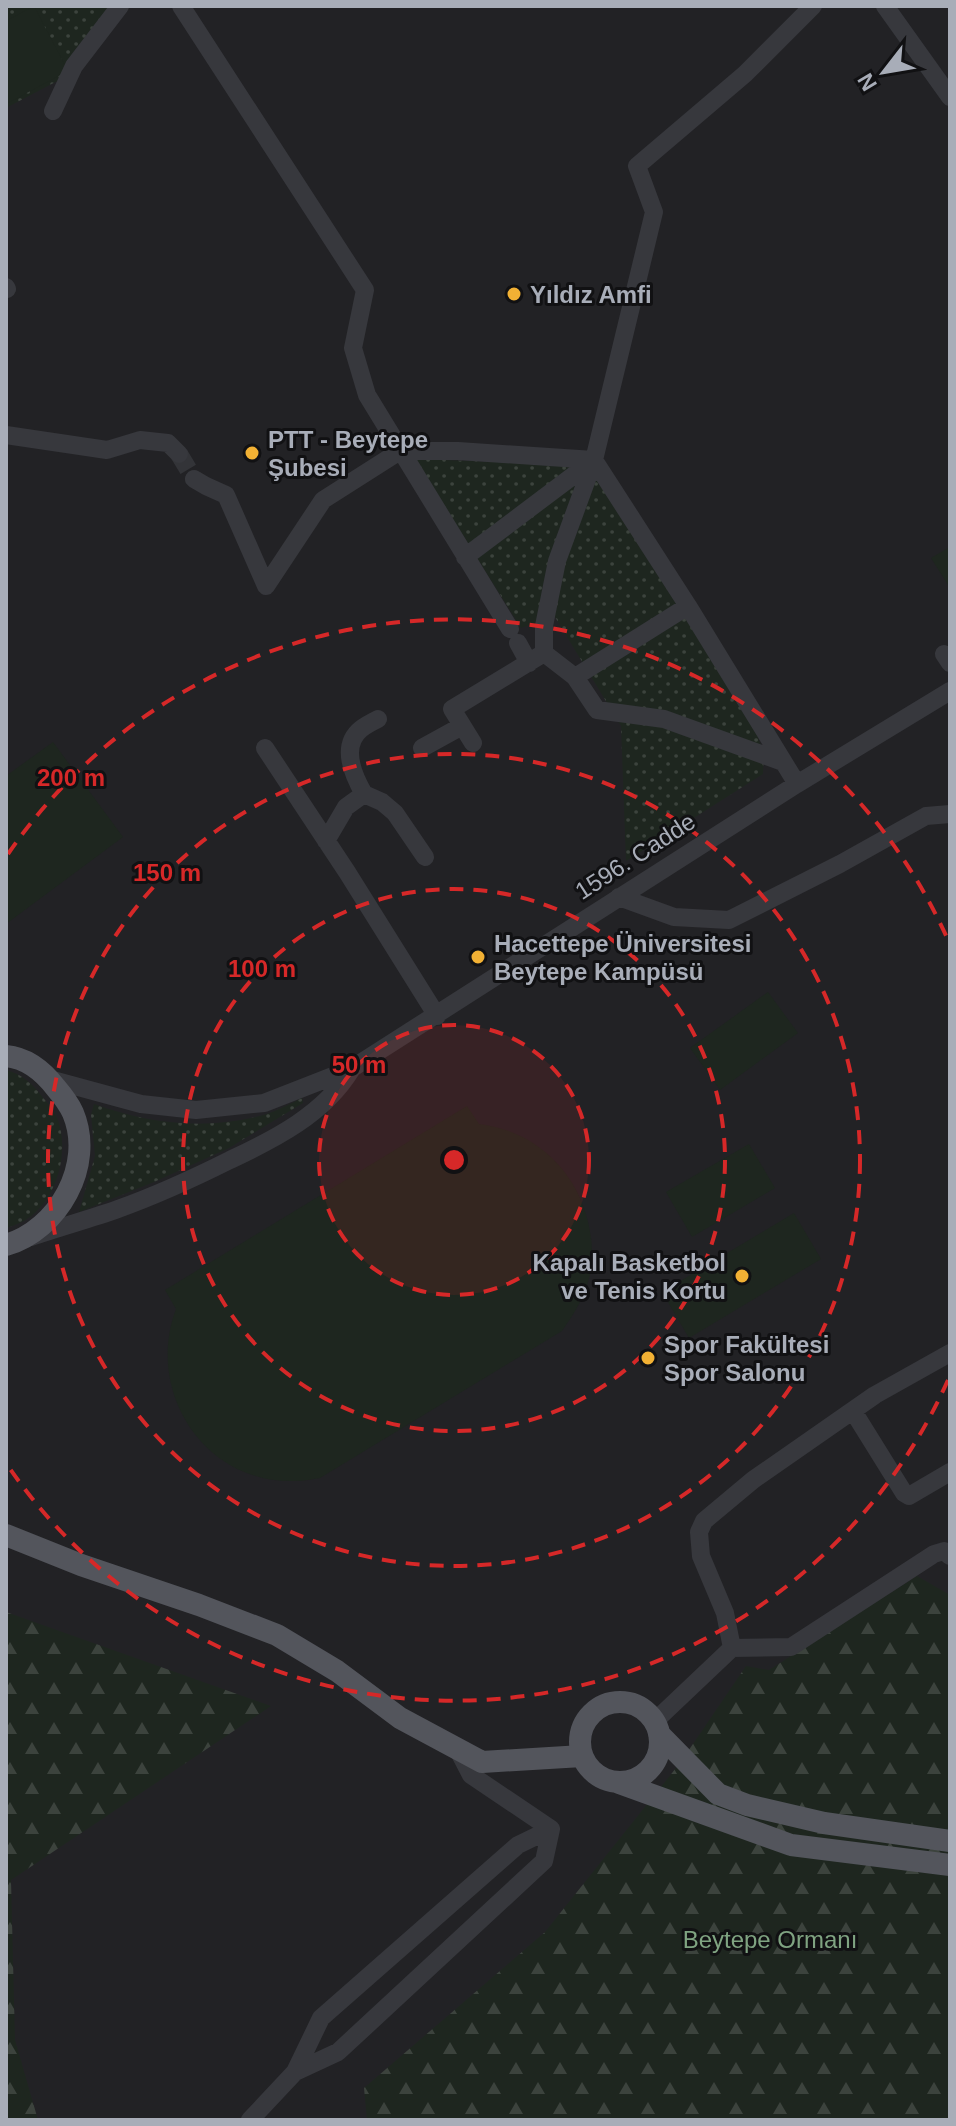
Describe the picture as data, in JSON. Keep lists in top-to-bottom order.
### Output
{
  "streets": {
    "main road": ["1596. Cadde"]
  },
  "parks": ["Beytepe Ormanı"],
  "places": [
    "Yıldız Amfi",
    "PTT - Beytepe Şubesi",
    "Hacettepe Üniversitesi Beytepe Kampüsü",
    "Kapalı Basketbol ve Tenis Kortu",
    "Spor Fakültesi Spor Salonu"
  ],
  "north": "bottom left",
  "rings": [
    "200 m",
    "150 m",
    "100 m",
    "50 m"
  ]
}
